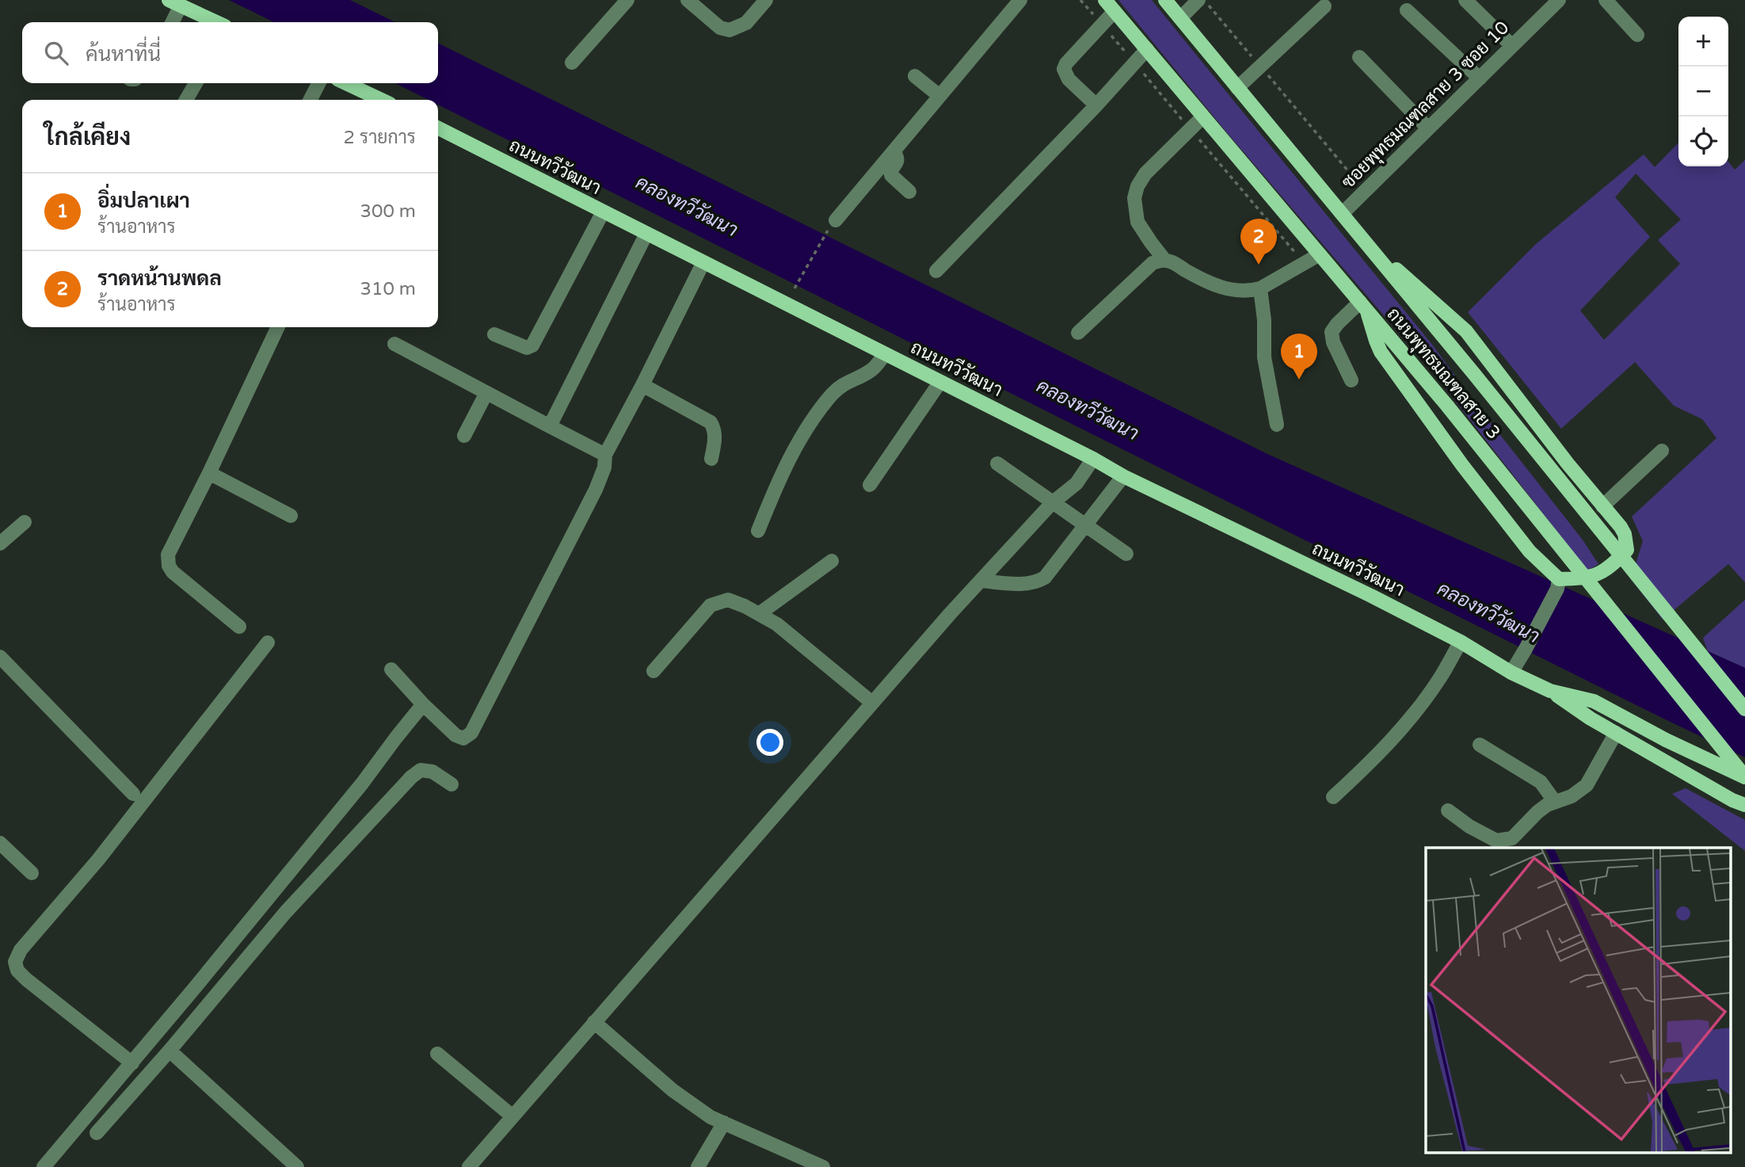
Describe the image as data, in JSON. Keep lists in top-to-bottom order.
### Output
{
  "streets": {
    "main road": ["ถนนทวีวัฒนา", "ถนนพุทธมณฑลสาย 3"],
    "street": ["ซอยพุทธมณฑลสาย 3 ซอย 10"]
  },
  "crossings": [
    ["ซอยพุทธมณฑลสาย 3 ซอย 10", "ถนนพุทธมณฑลสาย 3"],
    ["ถนนทวีวัฒนา", "ถนนพุทธมณฑลสาย 3"]
  ],
  "water": ["คลองทวีวัฒนา"],
  "page": {
    "map_buttons": ["+", "−"],
    "search": "ค้นหาที่นี่",
    "heading": ["ใกล้เคียง", "2 รายการ"],
    "list": [
      {
        "mark": "1",
        "name": "อิ่มปลาเผา",
        "note": "ร้านอาหาร",
        "value": "300 m"
      },
      {
        "mark": "2",
        "name": "ราดหน้านพดล",
        "note": "ร้านอาหาร",
        "value": "310 m"
      }
    ],
    "pins": ["2", "1"]
  }
}
